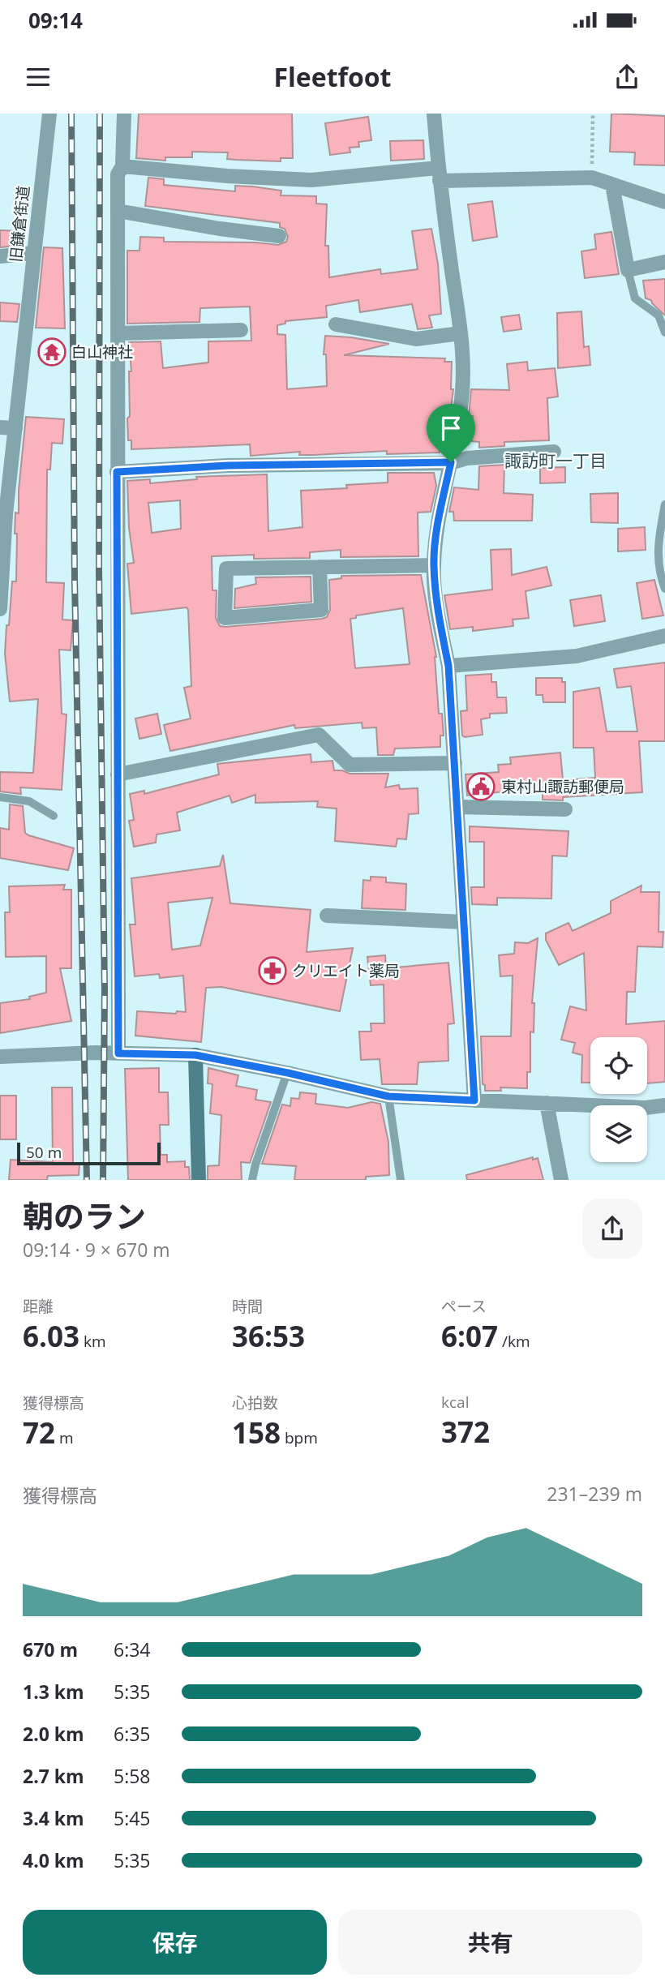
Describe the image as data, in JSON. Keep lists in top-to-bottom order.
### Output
{
  "streets": {
    "street": ["旧鎌倉街道"]
  },
  "districts": ["諏訪町一丁目"],
  "places": {
    "temple": ["白山神社"],
    "public building": ["東村山諏訪郵便局"],
    "pharmacy": ["クリエイト薬局"]
  },
  "scale_bar": "50 m",
  "page": {
    "status": "09:14",
    "header": "Fleetfoot",
    "scale": "50 m",
    "heading": ["朝のラン", "09:14 · 9 × 670 m"],
    "stats": [
      ["距離", "6.03 km"],
      ["時間", "36:53"],
      ["ペース", "6:07 /km"],
      ["獲得標高", "72 m"],
      ["心拍数", "158 bpm"],
      ["kcal", "372"]
    ],
    "chart": ["獲得標高", "231–239 m"],
    "list": [
      {
        "name": "670 m",
        "note": "6:34"
      },
      {
        "name": "1.3 km",
        "note": "5:35"
      },
      {
        "name": "2.0 km",
        "note": "6:35"
      },
      {
        "name": "2.7 km",
        "note": "5:58"
      },
      {
        "name": "3.4 km",
        "note": "5:45"
      },
      {
        "name": "4.0 km",
        "note": "5:35"
      }
    ],
    "buttons": ["保存", "共有"]
  }
}
